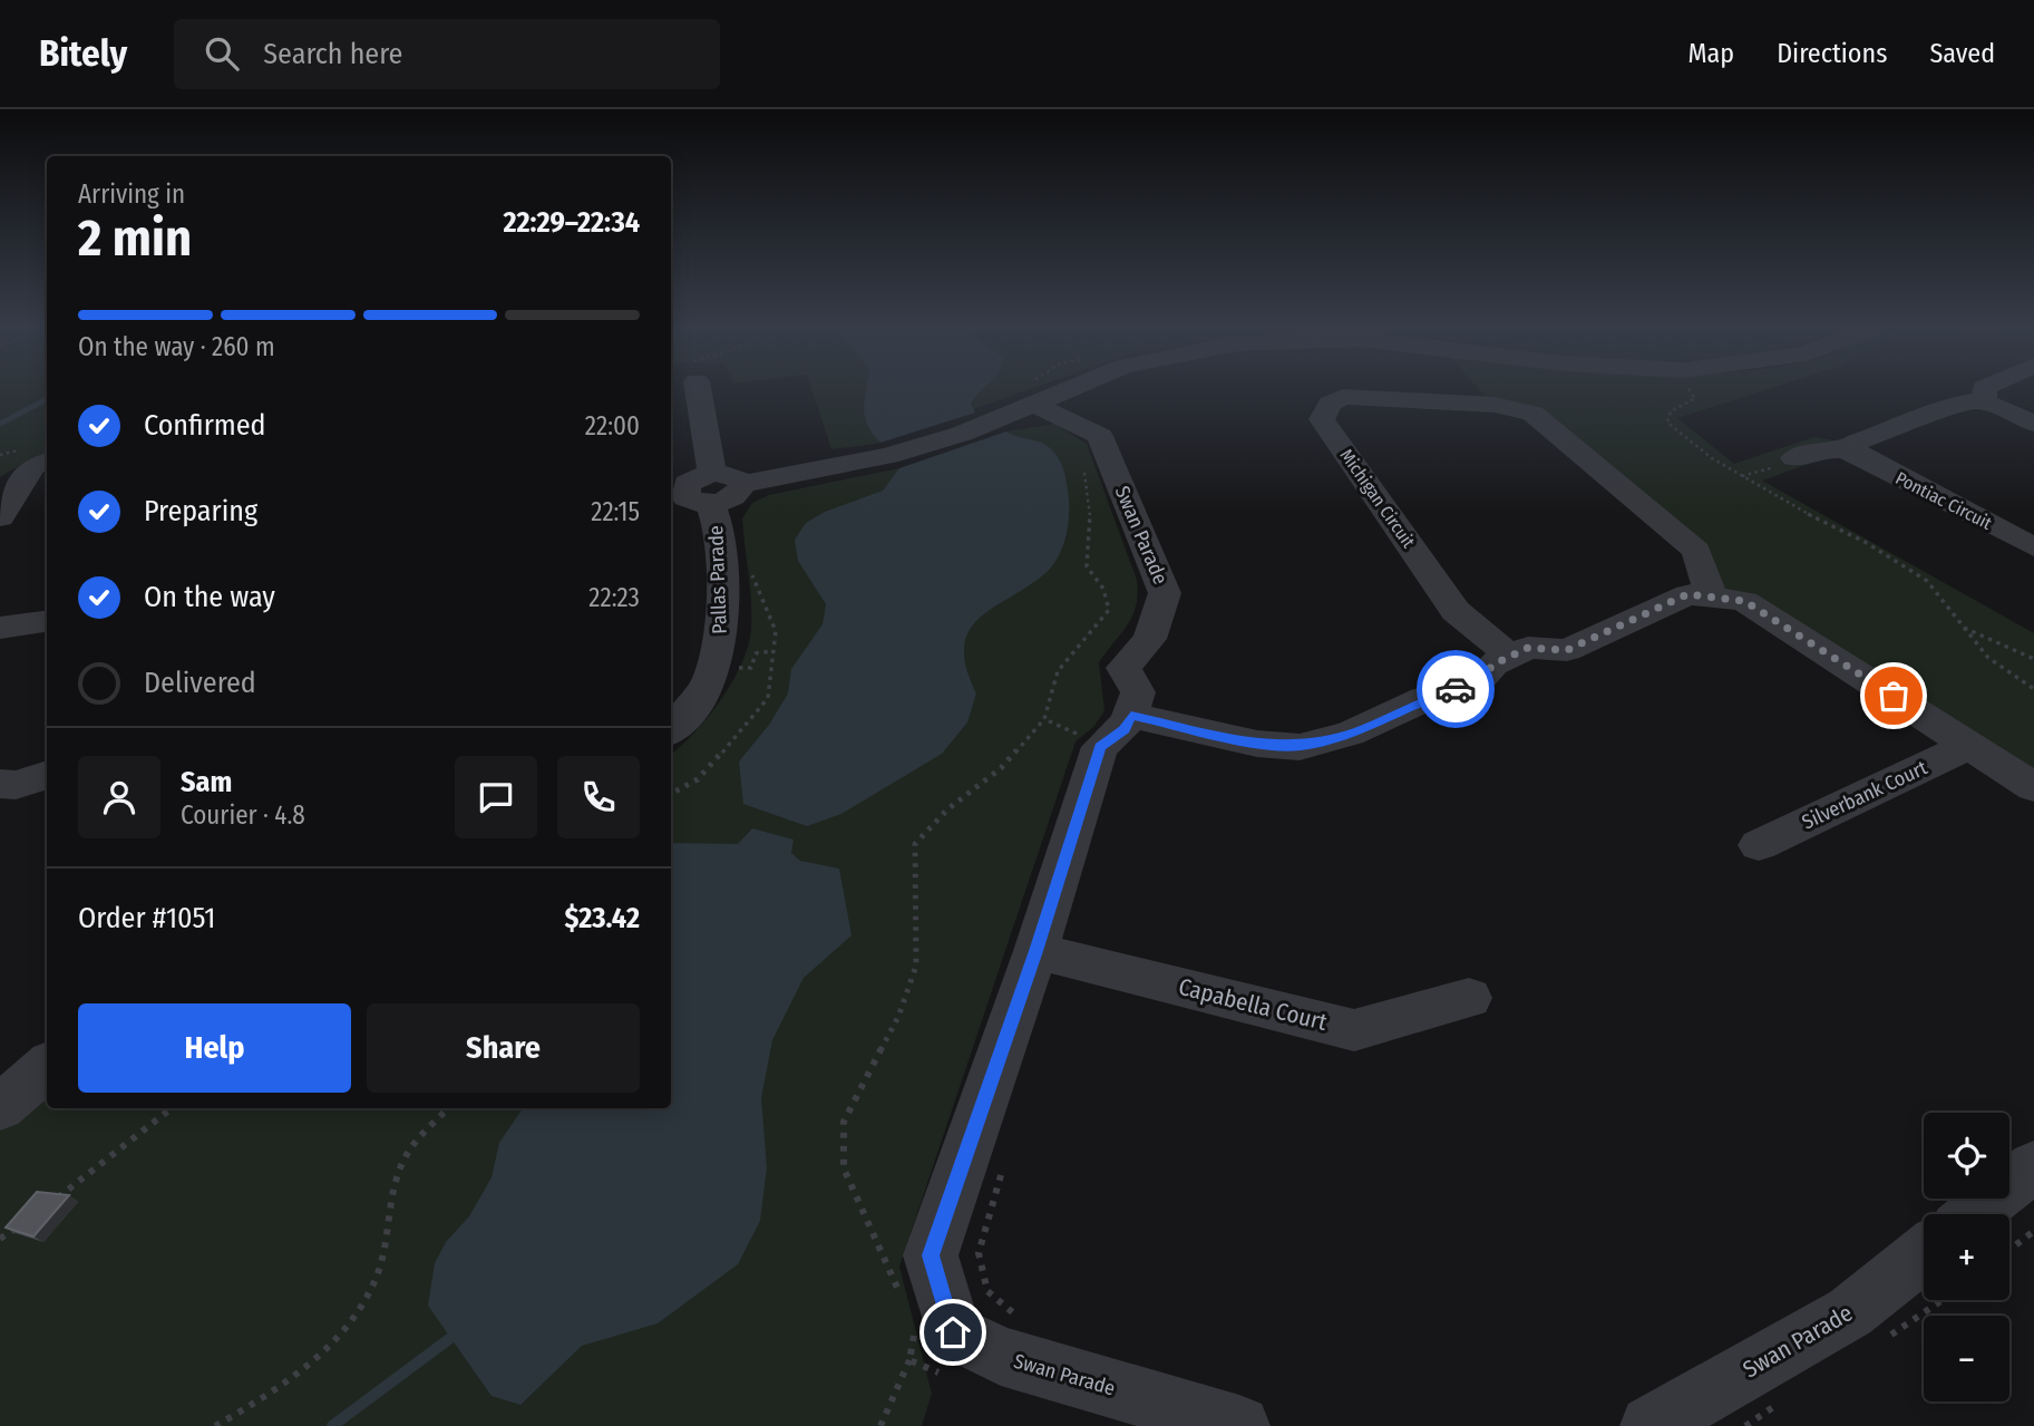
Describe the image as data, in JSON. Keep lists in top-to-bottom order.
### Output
{
  "streets": {
    "street": [
      "Michigan Circuit",
      "Pontiac Circuit",
      "Swan Parade",
      "Pallas Parade",
      "Silverbank Court",
      "Capabella Court"
    ]
  },
  "crossings": [
    ["Swan Parade", "Capabella Court"]
  ],
  "page": {
    "header": "Bitely",
    "search": "Search here",
    "nav": ["Map", "Directions", "Saved"],
    "heading": ["2 min", "Arriving in", "22:29–22:34"],
    "panel": [
      "Sam",
      "Courier · 4.8",
      "Order #1051",
      "$23.42"
    ],
    "bar": "On the way · 260 m",
    "list": [
      ["Confirmed", "22:00"],
      ["Preparing", "22:15"],
      ["On the way", "22:23"],
      "Delivered"
    ],
    "buttons": ["Help", "Share"],
    "map_buttons": ["+", "−"]
  }
}
